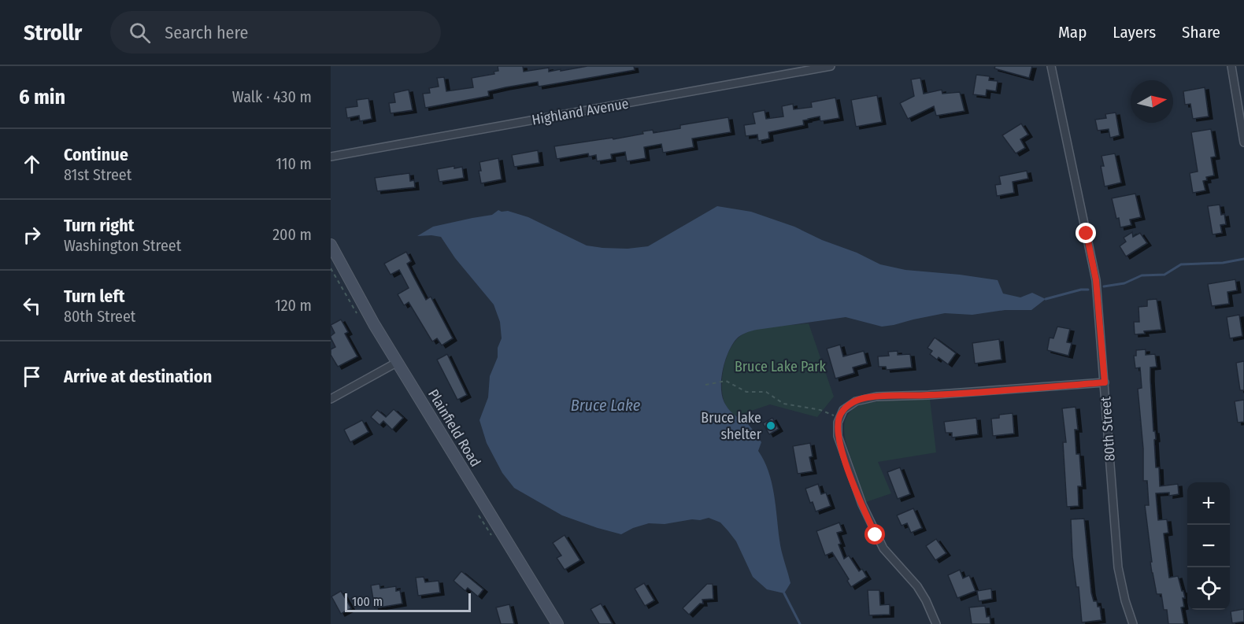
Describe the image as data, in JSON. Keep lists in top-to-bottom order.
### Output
{
  "streets": {
    "main road": ["Plainfield Road"],
    "street": ["Highland Avenue", "80th Street"]
  },
  "water": ["Bruce Lake"],
  "parks": ["Bruce Lake Park"],
  "places": ["Bruce lake shelter"],
  "scale_bar": "100 m",
  "north": "right",
  "page": {
    "header": "Strollr",
    "search": "Search here",
    "nav": ["Map", "Layers", "Share"],
    "heading": ["6 min", "Walk · 430 m"],
    "list": [
      ["Continue", "81st Street", "110 m"],
      ["Turn right", "Washington Street", "200 m"],
      ["Turn left", "80th Street", "120 m"],
      "Arrive at destination"
    ],
    "map_buttons": ["+", "−"],
    "scale": "100 m"
  }
}
